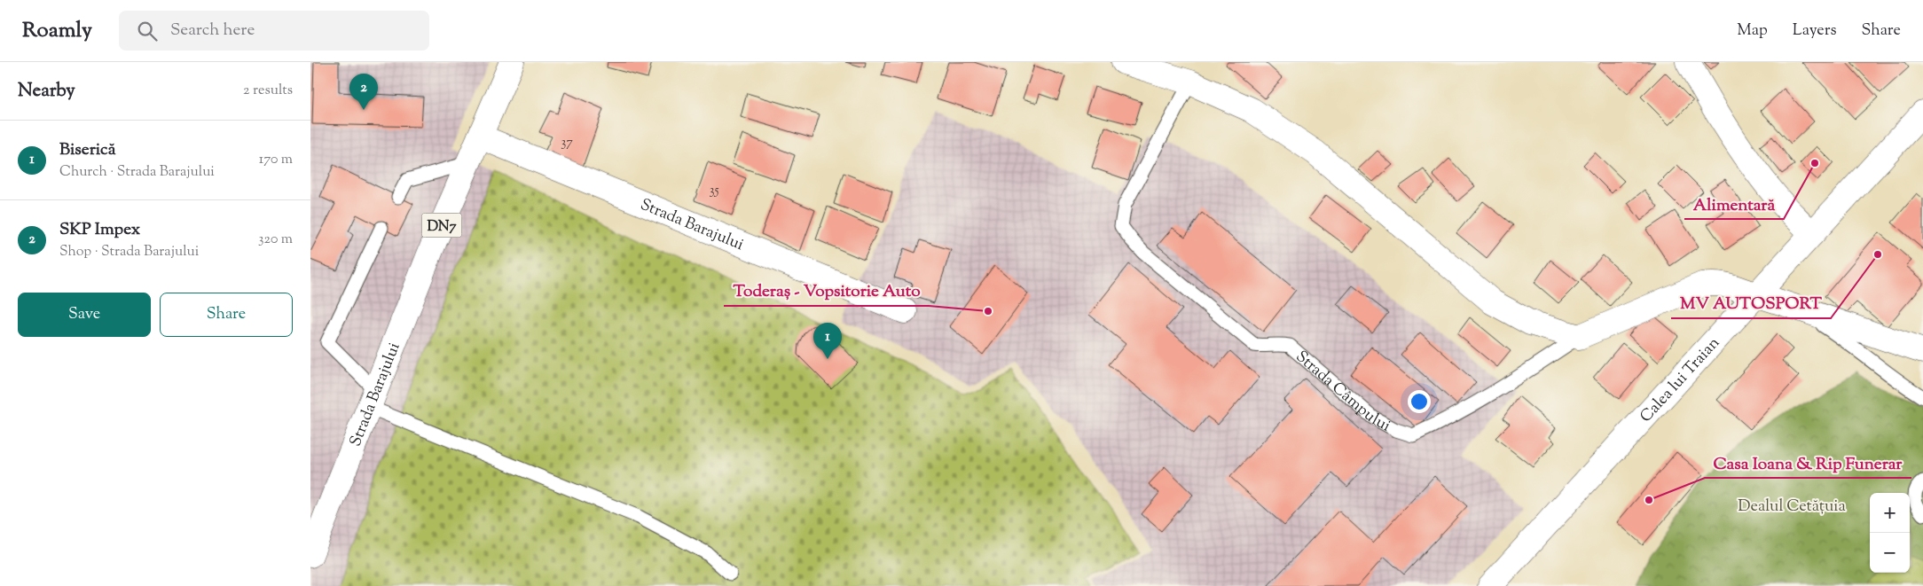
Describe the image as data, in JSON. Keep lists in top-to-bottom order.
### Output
{
  "streets": {
    "main road": [
      "Strada Barajului",
      "DN7",
      "Calea lui Traian",
      "Strada Câmpului"
    ]
  },
  "crossings": [
    ["Calea lui Traian", "Strada Câmpului"]
  ],
  "parks": ["Dealul Cetățuia"],
  "places": [
    "Alimentară",
    "MV AUTOSPORT",
    "Toderaș - Vopsitorie Auto",
    "Casa Ioana & Rip Funerar"
  ],
  "house_numbers": ["37", "35"],
  "page": {
    "header": "Roamly",
    "search": "Search here",
    "nav": ["Map", "Layers", "Share"],
    "heading": ["Nearby", "2 results"],
    "pins": ["2", "1"],
    "list": [
      {
        "mark": "1",
        "name": "Biserică",
        "note": "Church · Strada Barajului",
        "value": "170 m"
      },
      {
        "mark": "2",
        "name": "SKP Impex",
        "note": "Shop · Strada Barajului",
        "value": "320 m"
      }
    ],
    "buttons": ["Save", "Share"],
    "map_buttons": ["+", "−"]
  }
}
